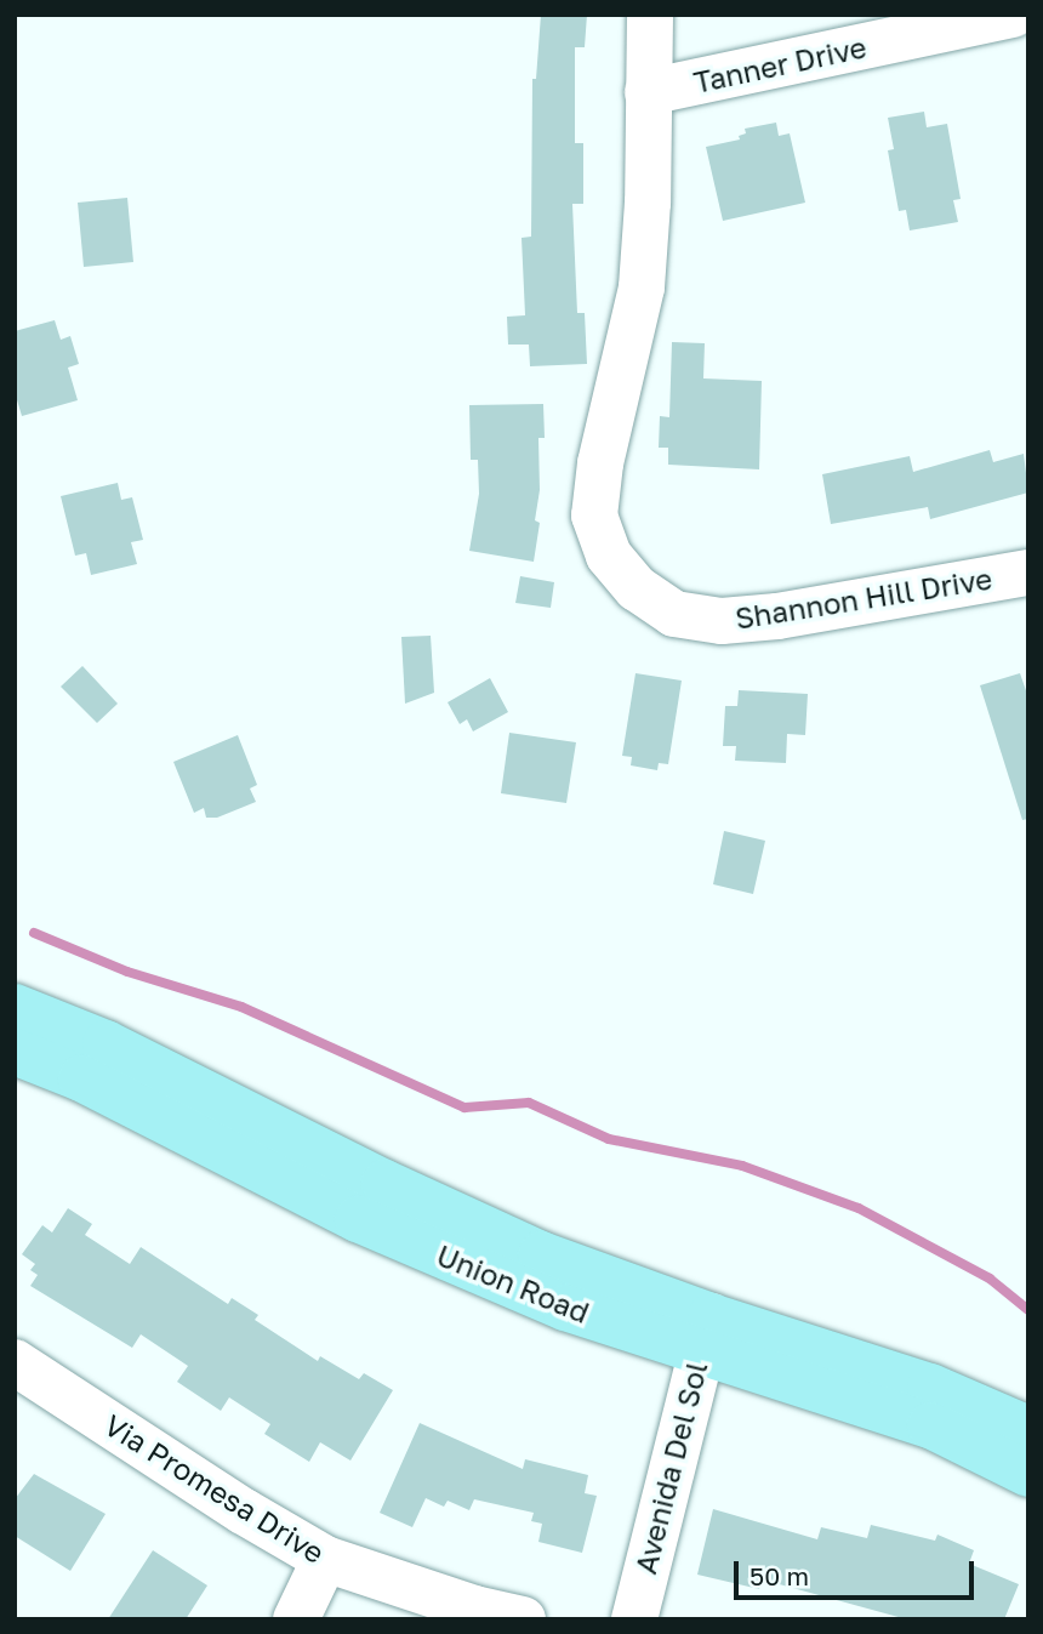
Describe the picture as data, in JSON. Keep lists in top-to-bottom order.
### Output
{
  "streets": {
    "main road": ["Union Road"],
    "street": [
      "Tanner Drive",
      "Shannon Hill Drive",
      "Avenida Del Sol",
      "Via Promesa Drive"
    ]
  },
  "crossings": [
    ["Tanner Drive", "Shannon Hill Drive"],
    ["Union Road", "Avenida Del Sol"]
  ],
  "scale_bar": "50 m"
}
